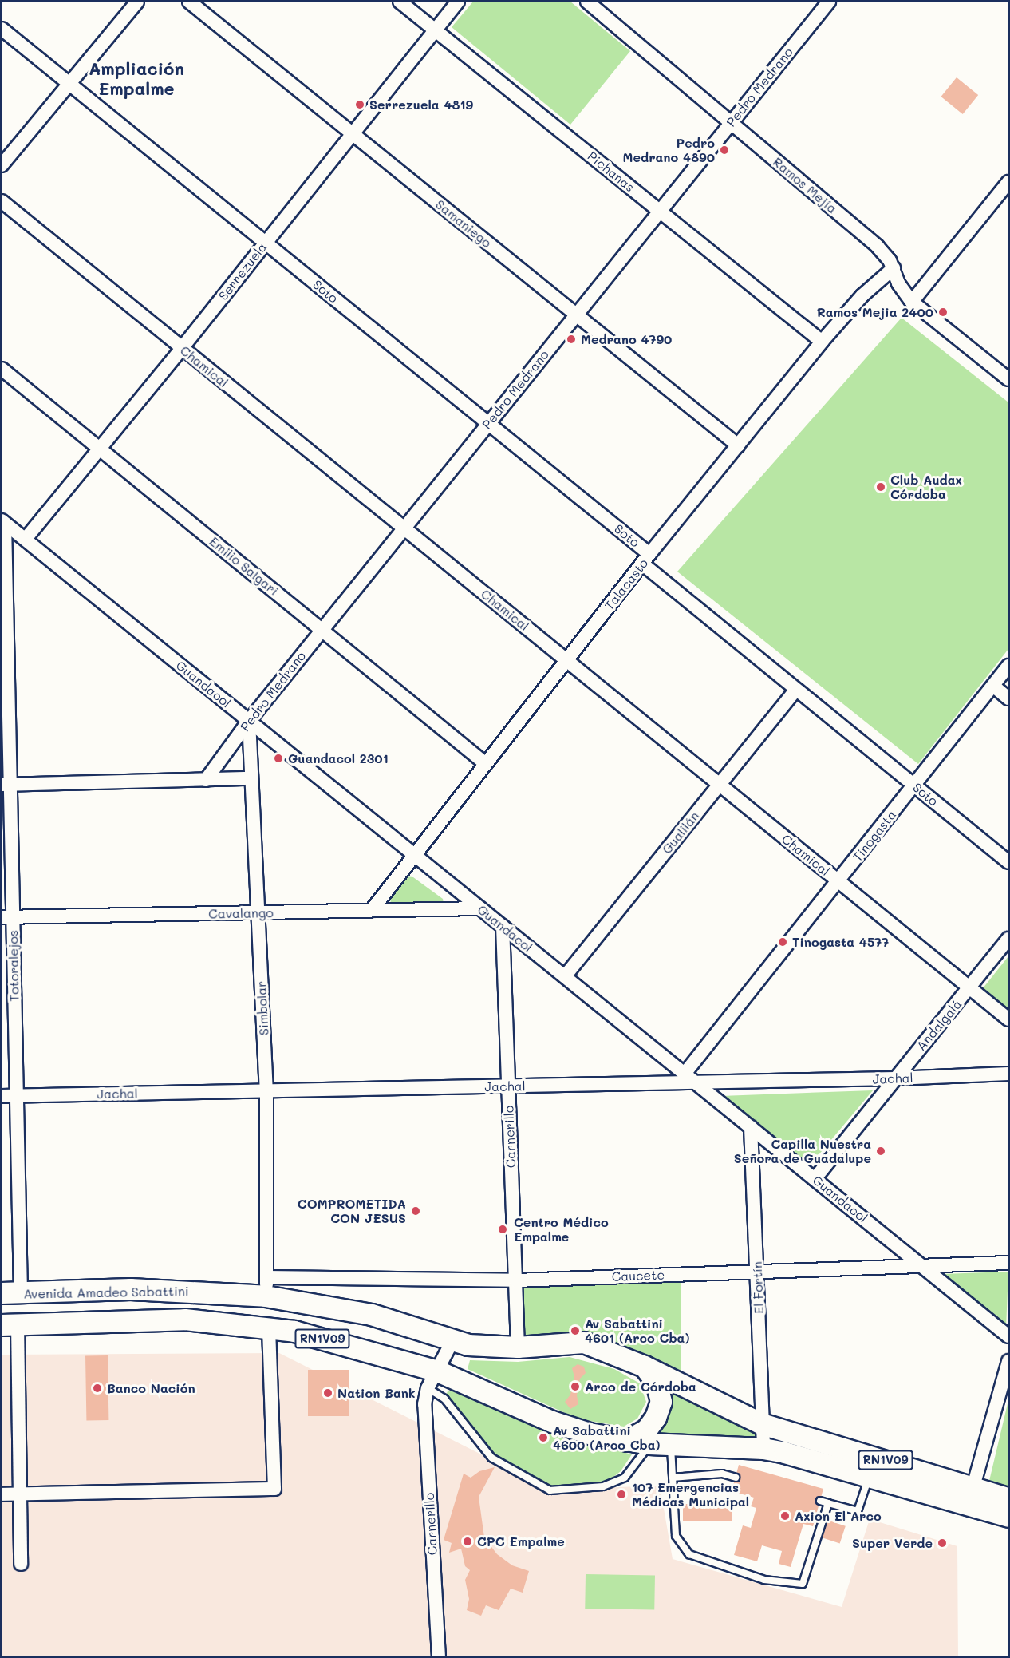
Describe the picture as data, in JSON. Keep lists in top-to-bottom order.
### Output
{
  "streets": {
    "main road": ["Avenida Amadeo Sabattini", "RN1V09"],
    "street": [
      "Pedro Medrano",
      "Pichanas",
      "Ramos Mejía",
      "Samaniego",
      "Serrezuela",
      "Soto",
      "Chamical",
      "Emilio Salgari",
      "Talacasto",
      "Guandacol",
      "Gualilán",
      "Tinogasta",
      "Cavalango",
      "Totoralejos",
      "Simbolar",
      "Andalgalá",
      "Jachal",
      "Carnerillo",
      "Caucete",
      "El Fortín"
    ]
  },
  "crossings": [
    ["Pedro Medrano", "Pichanas"],
    ["Pedro Medrano", "Ramos Mejía"],
    ["Pedro Medrano", "Samaniego"],
    ["Pedro Medrano", "Soto"],
    ["Pedro Medrano", "Chamical"],
    ["Pedro Medrano", "Emilio Salgari"],
    ["Pedro Medrano", "Guandacol"],
    ["Pedro Medrano", "Simbolar"],
    ["Pichanas", "Serrezuela"],
    ["Pichanas", "Talacasto"],
    ["Ramos Mejía", "Talacasto"],
    ["Samaniego", "Serrezuela"],
    ["Samaniego", "Talacasto"],
    ["Serrezuela", "Soto"],
    ["Serrezuela", "Chamical"],
    ["Serrezuela", "Emilio Salgari"],
    ["Serrezuela", "Guandacol"],
    ["Soto", "Talacasto"],
    ["Soto", "Gualilán"],
    ["Soto", "Tinogasta"],
    ["Chamical", "Talacasto"],
    ["Chamical", "Gualilán"],
    ["Chamical", "Tinogasta"],
    ["Chamical", "Andalgalá"],
    ["Emilio Salgari", "Talacasto"],
    ["Talacasto", "Guandacol"],
    ["Talacasto", "Cavalango"],
    ["Guandacol", "Gualilán"],
    ["Guandacol", "Tinogasta"],
    ["Guandacol", "Cavalango"],
    ["Guandacol", "Totoralejos"],
    ["Guandacol", "Simbolar"],
    ["Guandacol", "Andalgalá"],
    ["Guandacol", "Jachal"],
    ["Guandacol", "Carnerillo"],
    ["Guandacol", "Caucete"],
    ["Guandacol", "El Fortín"],
    ["Cavalango", "Totoralejos"],
    ["Cavalango", "Simbolar"],
    ["Totoralejos", "Jachal"],
    ["Totoralejos", "Avenida Amadeo Sabattini"],
    ["Simbolar", "Jachal"],
    ["Simbolar", "Caucete"],
    ["Simbolar", "Avenida Amadeo Sabattini"],
    ["Andalgalá", "Jachal"],
    ["Jachal", "Carnerillo"],
    ["Carnerillo", "Caucete"],
    ["Carnerillo", "Avenida Amadeo Sabattini"],
    ["Carnerillo", "RN1V09"],
    ["Caucete", "El Fortín"],
    ["Caucete", "Avenida Amadeo Sabattini"],
    ["El Fortín", "Avenida Amadeo Sabattini"],
    ["El Fortín", "RN1V09"]
  ],
  "districts": ["Ampliación Empalme"],
  "places": [
    "Serrezuela 4819",
    "Pedro Medrano 4890",
    "Ramos Mejia 2400",
    "Medrano 4790",
    "Club Audax Córdoba",
    "Guandacol 2301",
    "Tinogasta 4577",
    "Capilla Nuestra Señora de Guadalupe",
    "COMPROMETIDA CON JESUS",
    "Centro Médico Empalme",
    "Av Sabattini 4601 (Arco Cba)",
    "Arco de Córdoba",
    "Banco Nación",
    "Nation Bank",
    "Av Sabattini 4600 (Arco Cba)",
    "107 Emergencias Médicas Municipal",
    "Axion El Arco",
    "CPC Empalme",
    "Super Verde"
  ]
}
